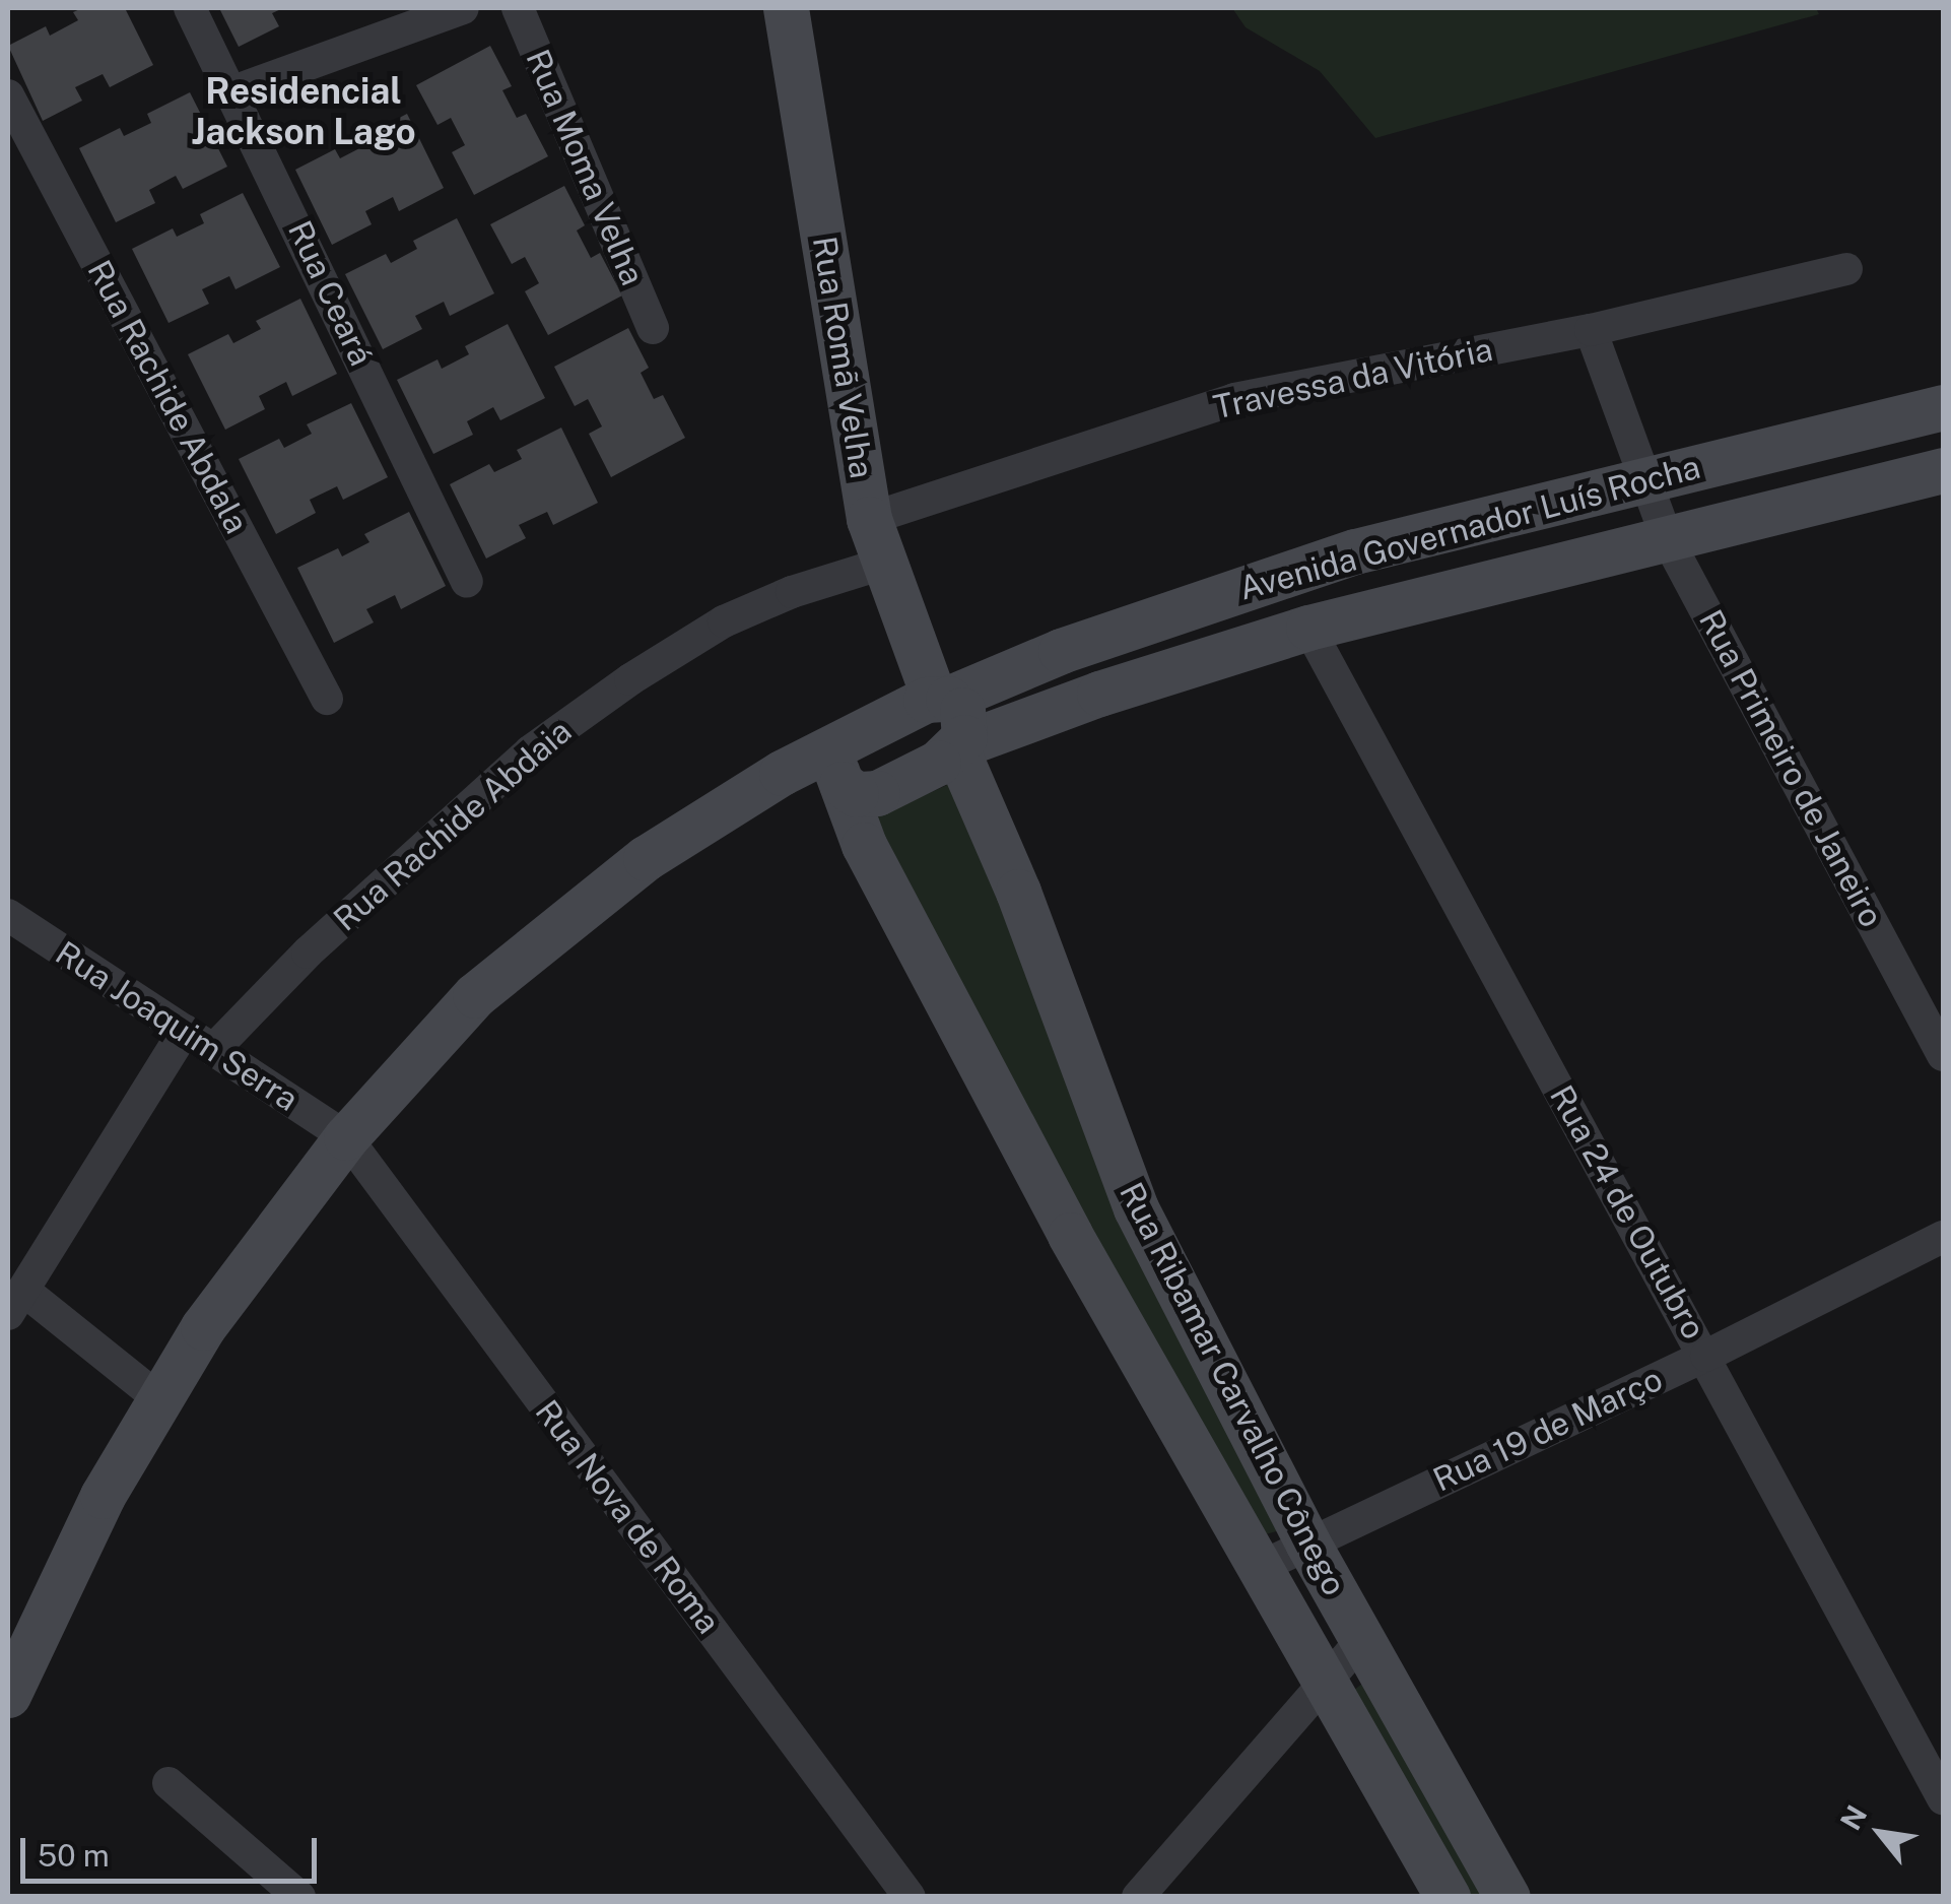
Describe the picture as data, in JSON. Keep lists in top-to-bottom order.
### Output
{
  "streets": {
    "main road": ["Rua Romã Velha", "Avenida Governador Luís Rocha", "Rua Ribamar Carvalho Cônego"],
    "street": [
      "Rua Moma Velha",
      "Rua Ceará",
      "Travessa da Vitória",
      "Rua Rachide Abdala",
      "Rua Primeiro de Janeiro",
      "Rua Rachide Abdaia",
      "Rua Joaquim Serra",
      "Rua 24 de Outubro",
      "Rua 19 de Março",
      "Rua Nova de Roma"
    ]
  },
  "crossings": [
    ["Rua Romã Velha", "Travessa da Vitória"],
    ["Rua Romã Velha", "Avenida Governador Luís Rocha"],
    ["Rua Romã Velha", "Rua Rachide Abdaia"],
    ["Rua Romã Velha", "Rua Ribamar Carvalho Cônego"],
    ["Travessa da Vitória", "Rua Primeiro de Janeiro"],
    ["Avenida Governador Luís Rocha", "Rua Primeiro de Janeiro"],
    ["Avenida Governador Luís Rocha", "Rua 24 de Outubro"],
    ["Avenida Governador Luís Rocha", "Rua Ribamar Carvalho Cônego"],
    ["Rua Rachide Abdaia", "Rua Joaquim Serra"],
    ["Rua Joaquim Serra", "Rua Nova de Roma"],
    ["Rua 24 de Outubro", "Rua 19 de Março"],
    ["Rua Ribamar Carvalho Cônego", "Rua 19 de Março"]
  ],
  "districts": ["Residencial Jackson Lago"],
  "scale_bar": "50 m",
  "north": "top left"
}
